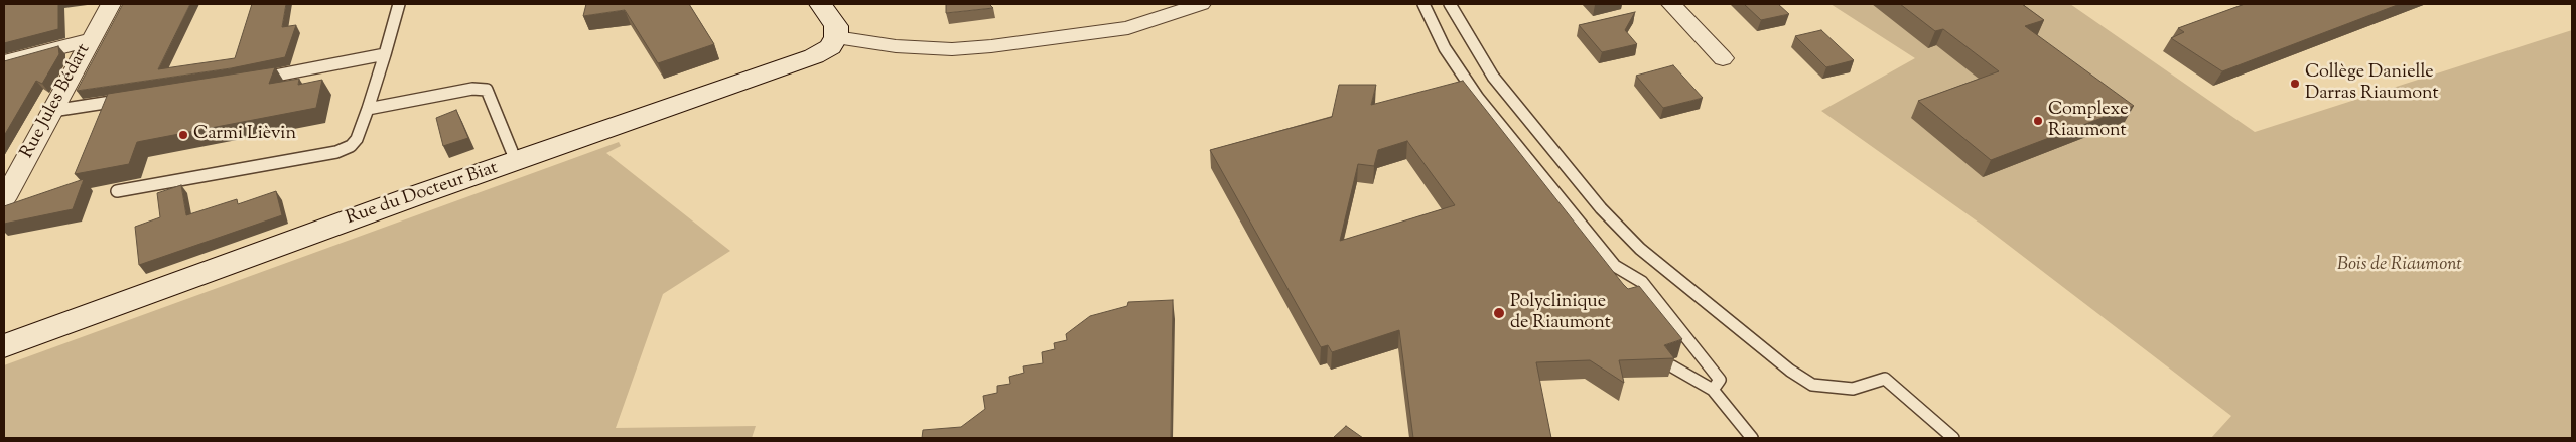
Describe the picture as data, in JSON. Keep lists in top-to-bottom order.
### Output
{
  "streets": {
    "street": ["Rue Jules Bédart", "Rue du Docteur Biat"]
  },
  "parks": ["Bois de Riaumont"],
  "places": [
    "Collège Danielle Darras Riaumont",
    "Complexe Riaumont",
    "Carmi Lièvin",
    "Polyclinique de Riaumont"
  ]
}
